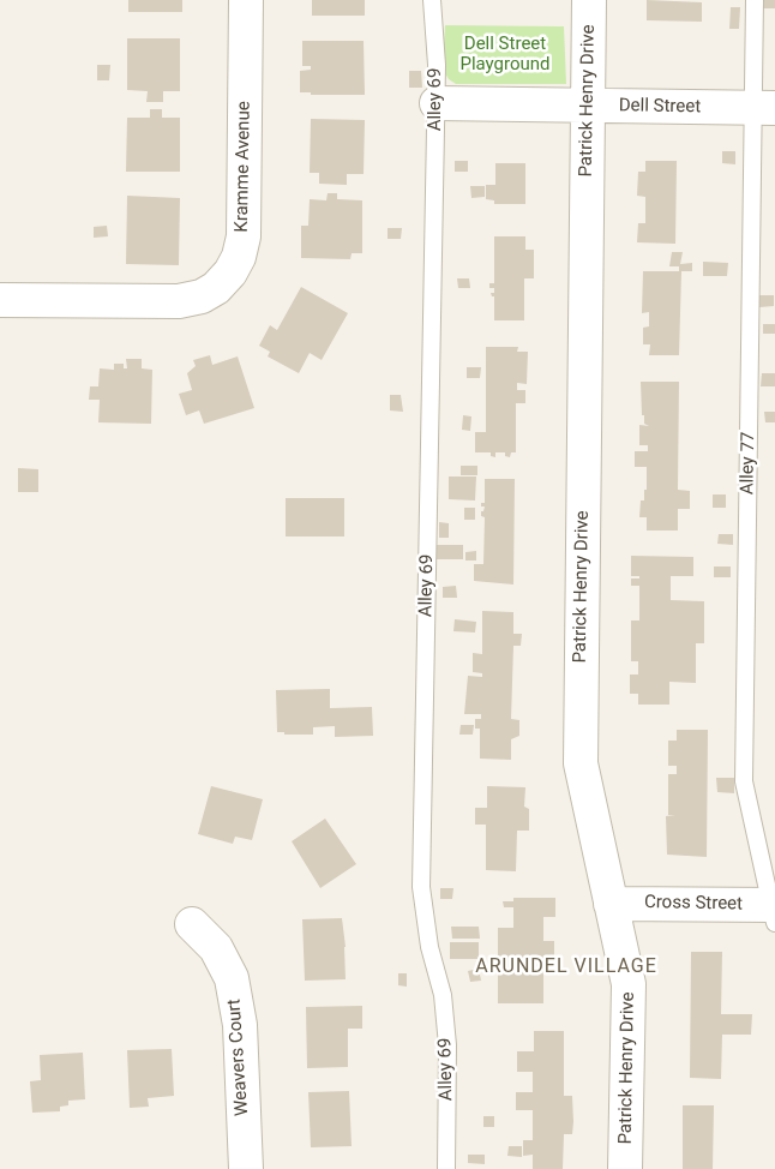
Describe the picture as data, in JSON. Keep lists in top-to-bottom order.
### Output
{
  "streets": {
    "street": [
      "Patrick Henry Drive",
      "Dell Street",
      "Kramme Avenue",
      "Cross Street",
      "Weavers Court"
    ],
    "lane": ["Alley 69", "Alley 77"]
  },
  "crossings": [
    ["Alley 69", "Dell Street"],
    ["Patrick Henry Drive", "Dell Street"],
    ["Patrick Henry Drive", "Cross Street"],
    ["Dell Street", "Alley 77"],
    ["Alley 77", "Cross Street"]
  ],
  "districts": ["ARUNDEL VILLAGE"],
  "parks": ["Dell Street Playground"]
}
